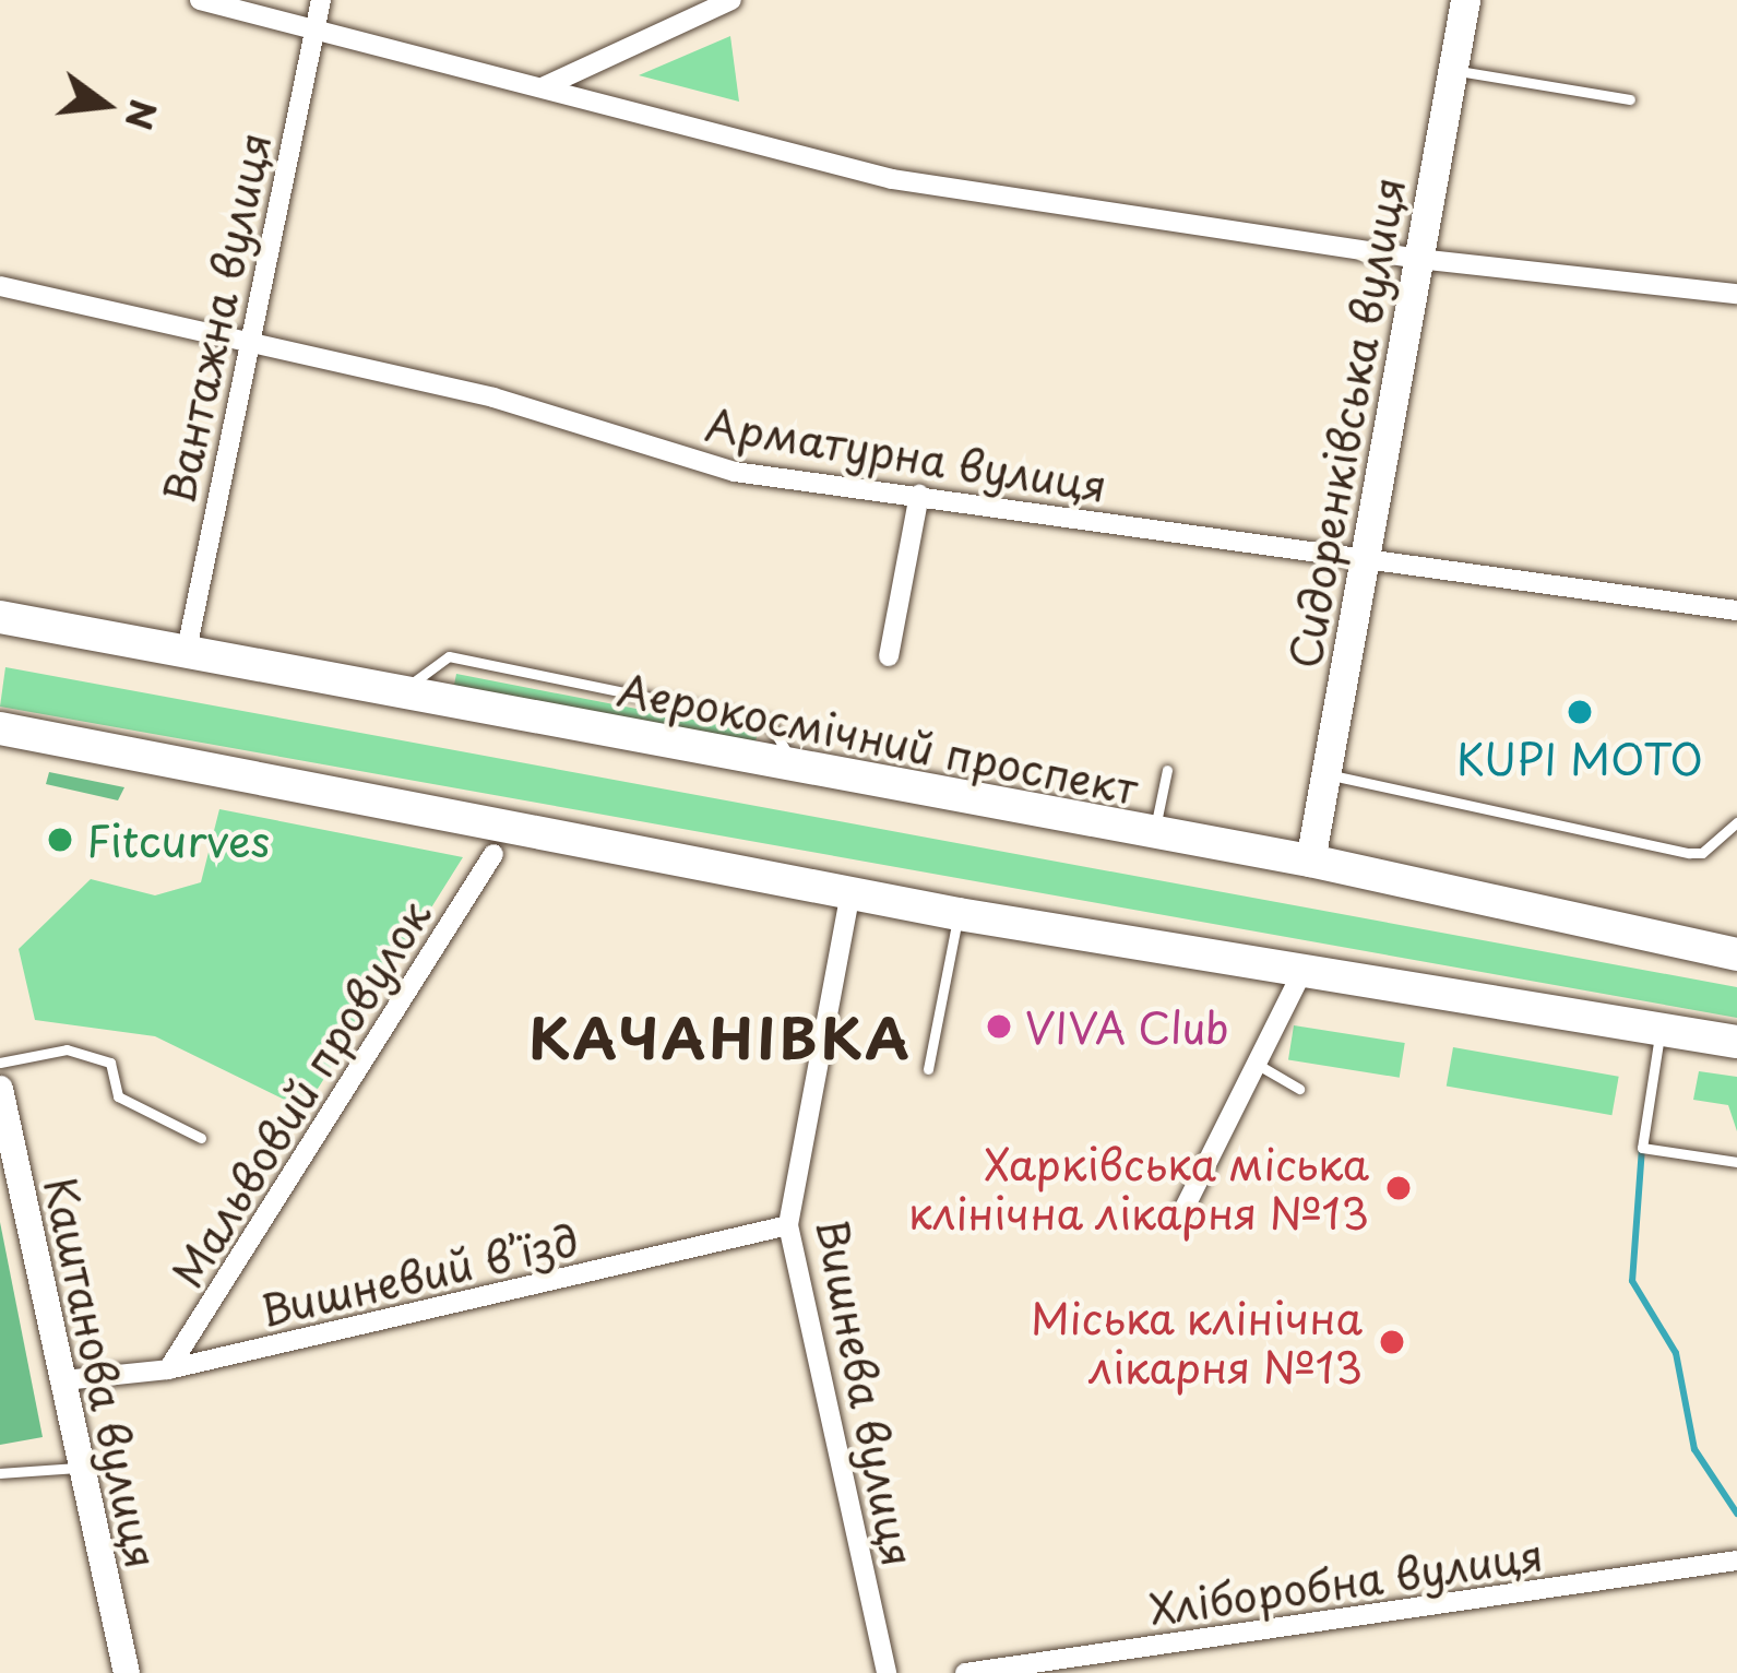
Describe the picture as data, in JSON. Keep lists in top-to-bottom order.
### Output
{
  "streets": {
    "main road": ["Сидоренківська вулиця", "Аерокосмічний проспект"],
    "street": [
      "Вантажна вулиця",
      "Арматурна вулиця",
      "Мальвовий провулок",
      "Вишневий в’їзд",
      "Каштанова вулиця",
      "Вишнева вулиця",
      "Хліборобна вулиця"
    ]
  },
  "crossings": [
    ["Вантажна вулиця", "Арматурна вулиця"],
    ["Вантажна вулиця", "Аерокосмічний проспект"],
    ["Сидоренківська вулиця", "Арматурна вулиця"],
    ["Сидоренківська вулиця", "Аерокосмічний проспект"],
    ["Мальвовий провулок", "Вишневий в’їзд"],
    ["Вишневий в’їзд", "Каштанова вулиця"],
    ["Вишневий в’їзд", "Вишнева вулиця"]
  ],
  "districts": ["КАЧАНІВКА"],
  "places": [
    "KUPI MOTO",
    "Fitcurves",
    "VIVA Club",
    "Харківська міська клінічна лікарня №13",
    "Міська клінічна лікарня №13"
  ],
  "north": "right"
}
